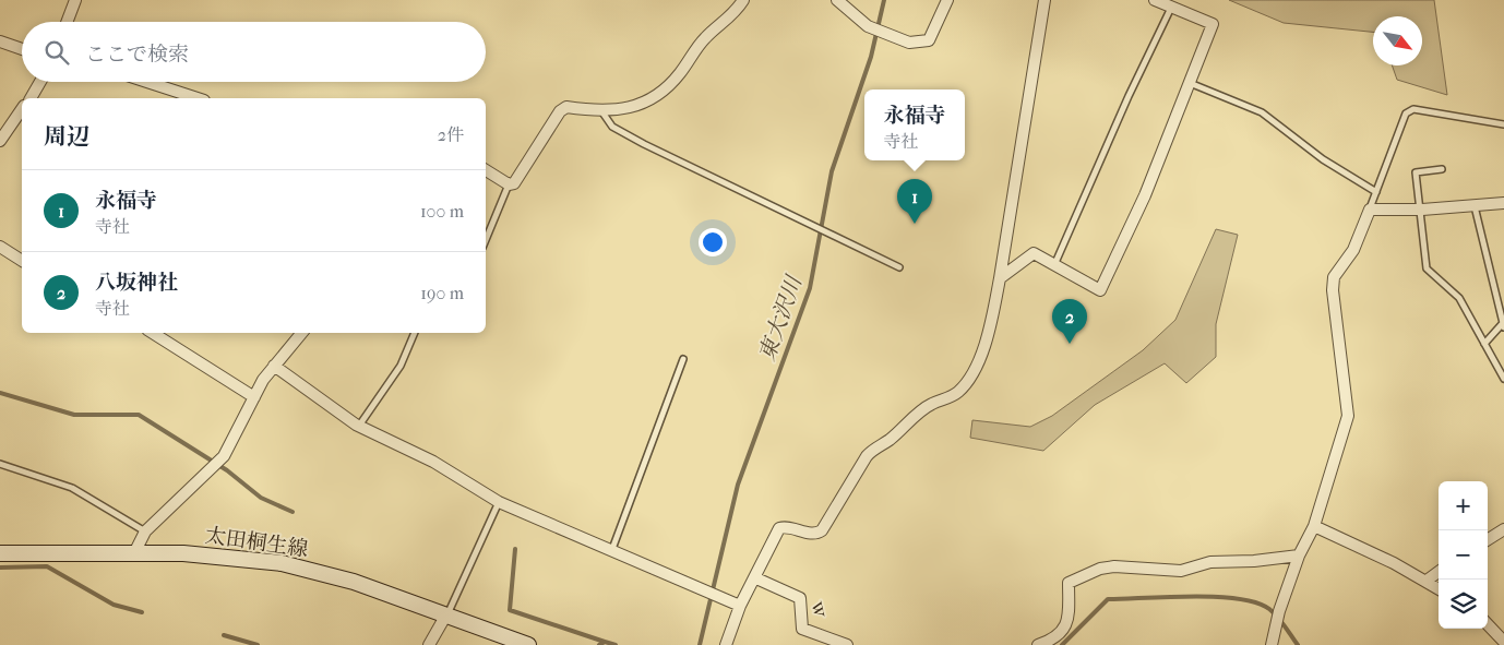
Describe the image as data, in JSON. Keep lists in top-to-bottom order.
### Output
{
  "streets": {
    "main road": ["太田桐生線"],
    "street": ["w"]
  },
  "water": ["東大沢川"],
  "north": "bottom right",
  "page": {
    "search": "ここで検索",
    "popup": ["永福寺", "寺社"],
    "heading": ["周辺", "2件"],
    "list": [
      {
        "mark": "1",
        "name": "永福寺",
        "note": "寺社",
        "value": "100 m"
      },
      {
        "mark": "2",
        "name": "八坂神社",
        "note": "寺社",
        "value": "190 m"
      }
    ],
    "pins": ["1", "2"],
    "map_buttons": ["+", "−"]
  }
}
